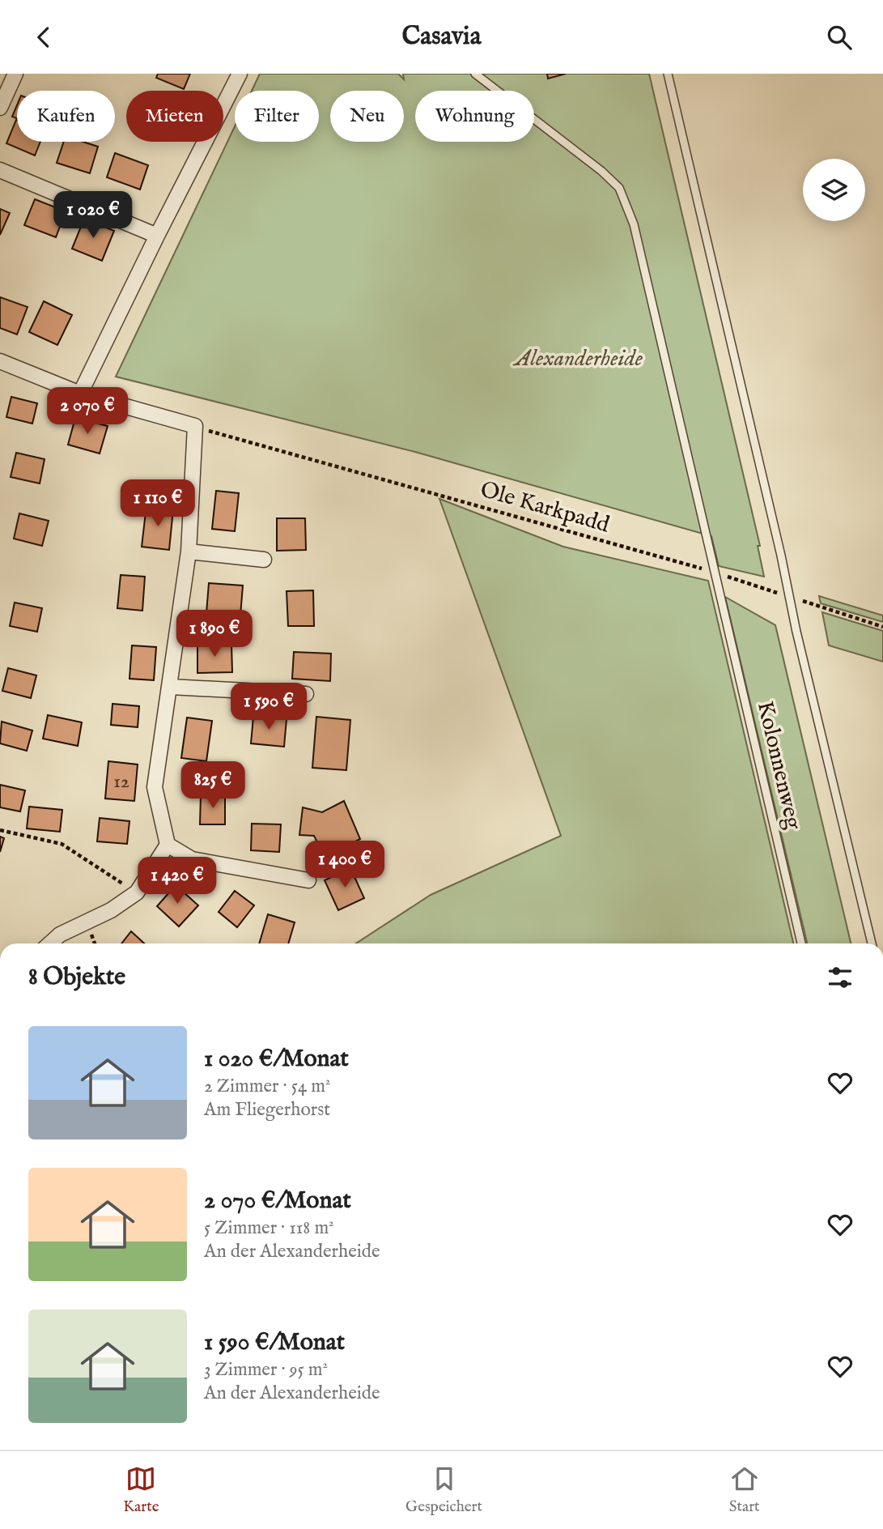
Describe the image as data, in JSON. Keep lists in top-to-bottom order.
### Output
{
  "streets": {
    "lane": ["Kolonnenweg"],
    "path": ["Ole Karkpadd"]
  },
  "crossings": [
    ["Ole Karkpadd", "Kolonnenweg"]
  ],
  "parks": ["Alexanderheide"],
  "house_numbers": ["12"],
  "page": {
    "header": "Casavia",
    "chip": [
      "Kaufen",
      "Mieten",
      "Filter",
      "Neu",
      "Wohnung"
    ],
    "price": [
      "1 020 €",
      "2 070 €",
      "1 110 €",
      "1 890 €",
      "1 590 €",
      "825 €",
      "1 400 €",
      "1 420 €"
    ],
    "heading": "8 Objekte",
    "list": [
      {
        "name": "1 020 €/Monat",
        "note": "2 Zimmer · 54 m² · Am Fliegerhorst"
      },
      {
        "name": "2 070 €/Monat",
        "note": "5 Zimmer · 118 m² · An der Alexanderheide"
      },
      {
        "name": "1 590 €/Monat",
        "note": "3 Zimmer · 95 m² · An der Alexanderheide"
      }
    ],
    "tabs": ["Karte", "Gespeichert", "Start"]
  }
}
